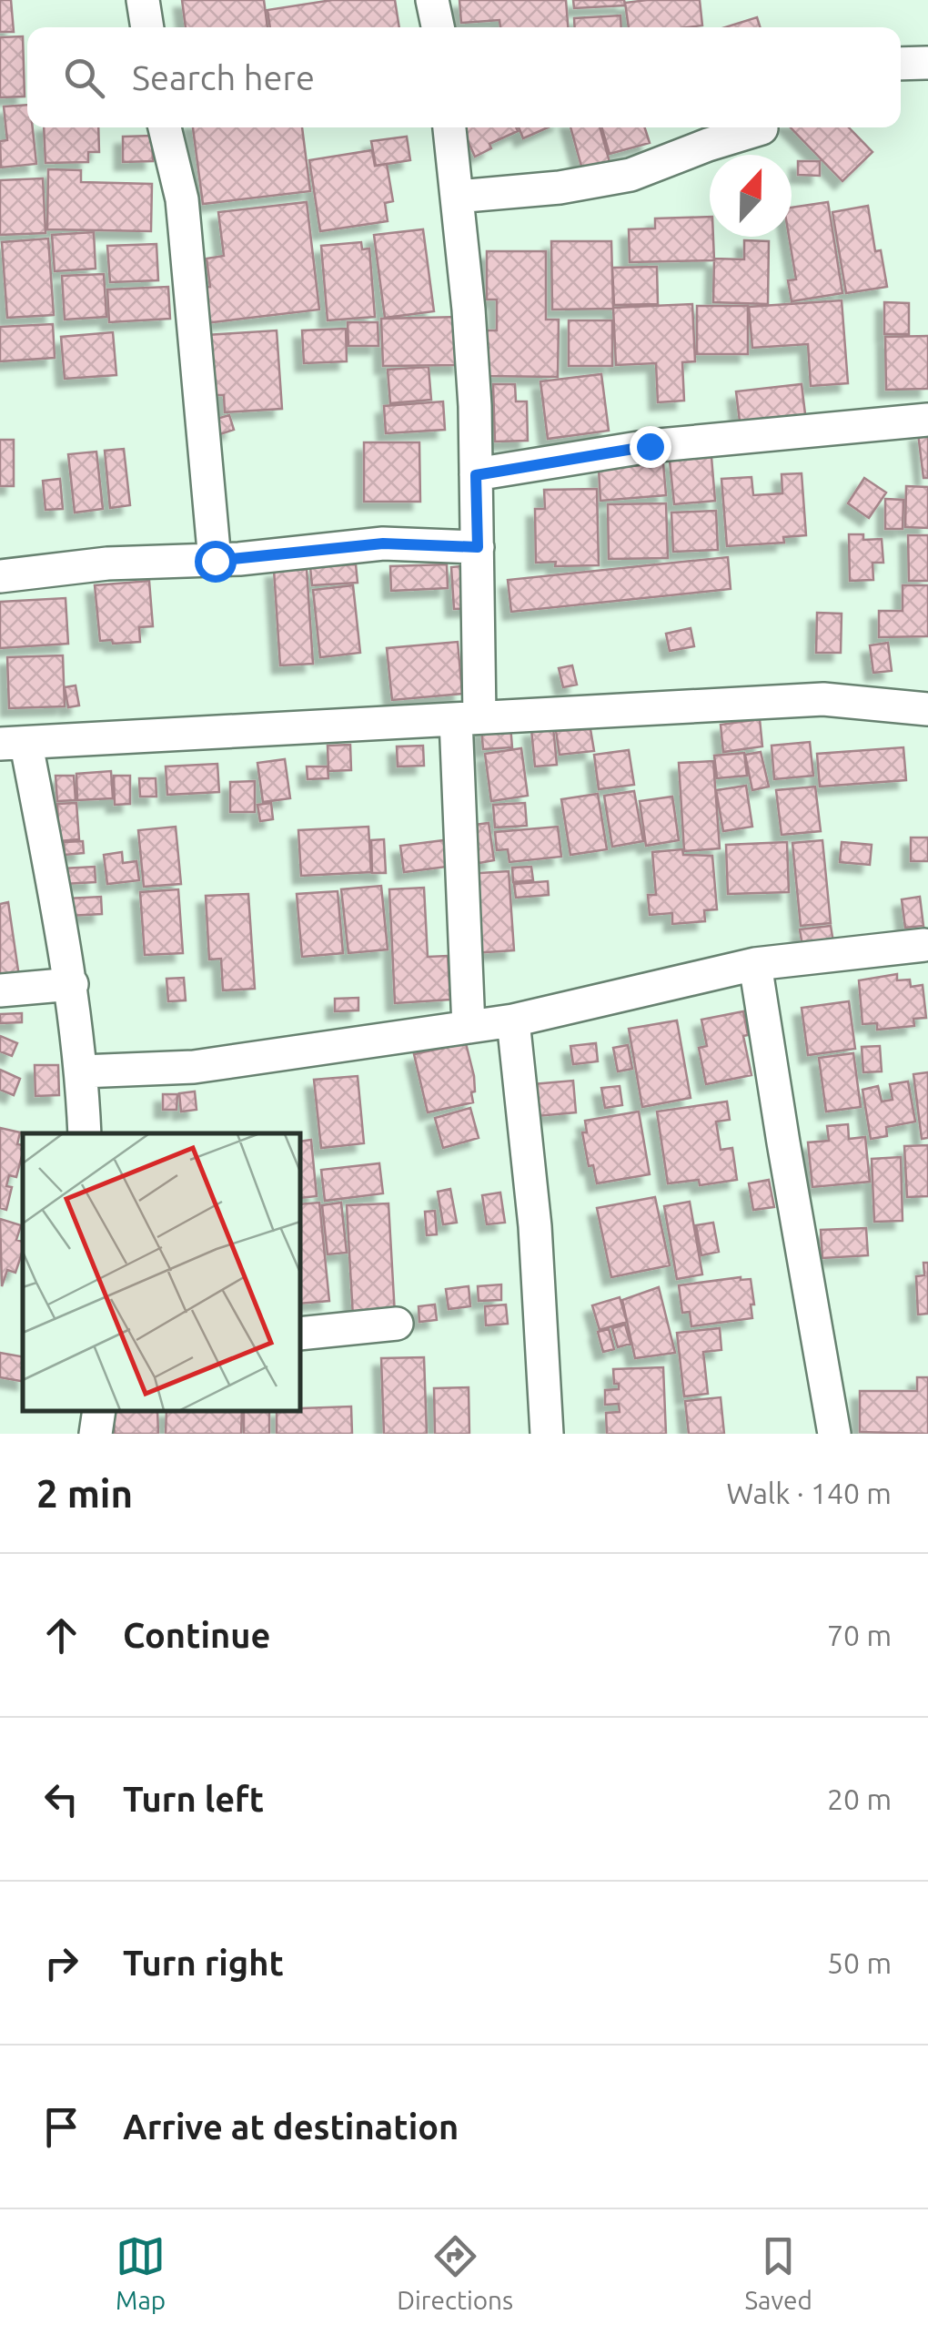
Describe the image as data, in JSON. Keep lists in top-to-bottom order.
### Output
{
  "north": "top",
  "page": {
    "search": "Search here",
    "heading": ["2 min", "Walk · 140 m"],
    "list": [
      ["Continue", "70 m"],
      ["Turn left", "20 m"],
      ["Turn right", "50 m"],
      "Arrive at destination"
    ],
    "nav": ["Map", "Directions", "Saved"]
  }
}
